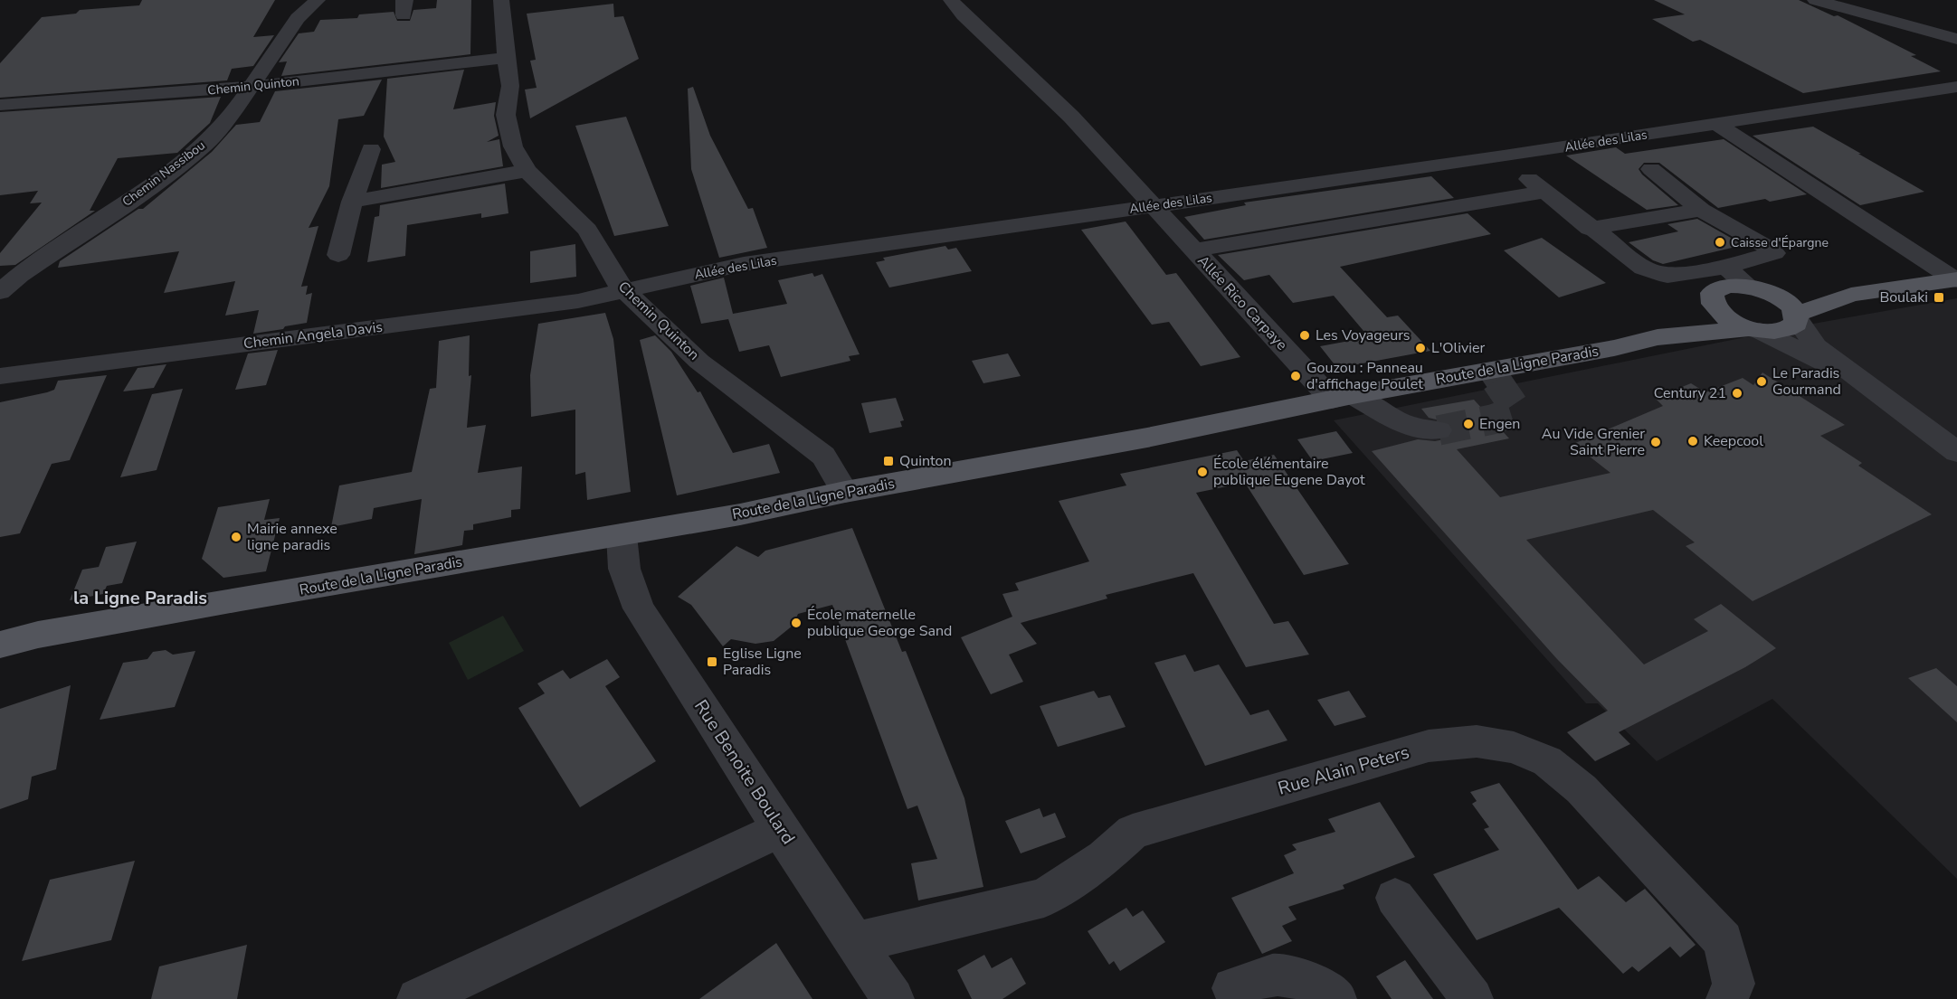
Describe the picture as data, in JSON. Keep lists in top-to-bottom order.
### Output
{
  "streets": {
    "main road": ["Route de la Ligne Paradis"],
    "street": [
      "Chemin Quinton",
      "Allée des Lilas",
      "Chemin Nassibou",
      "Allée Rico Carpaye",
      "Chemin Angela Davis",
      "Rue Alain Peters",
      "Rue Benoite Boulard"
    ]
  },
  "crossings": [
    ["Chemin Quinton", "Allée des Lilas"],
    ["Chemin Quinton", "Chemin Nassibou"],
    ["Chemin Quinton", "Chemin Angela Davis"],
    ["Chemin Quinton", "Route de la Ligne Paradis"],
    ["Allée des Lilas", "Allée Rico Carpaye"],
    ["Allée des Lilas", "Chemin Angela Davis"],
    ["Allée Rico Carpaye", "Route de la Ligne Paradis"],
    ["Route de la Ligne Paradis", "Rue Benoite Boulard"],
    ["Rue Alain Peters", "Rue Benoite Boulard"]
  ],
  "districts": ["la Ligne Paradis"],
  "places": {
    "other": [
      "Caisse d'Épargne",
      "Les Voyageurs",
      "L'Olivier",
      "Gouzou : Panneau d'affichage Poulet",
      "Le Paradis Gourmand",
      "Century 21",
      "Engen",
      "Keepcool",
      "Au Vide Grenier Saint Pierre",
      "École élémentaire publique Eugene Dayot",
      "Mairie annexe ligne paradis",
      "École maternelle publique George Sand"
    ],
    "transit": ["Boulaki", "Quinton", "Eglise Ligne Paradis"]
  }
}
